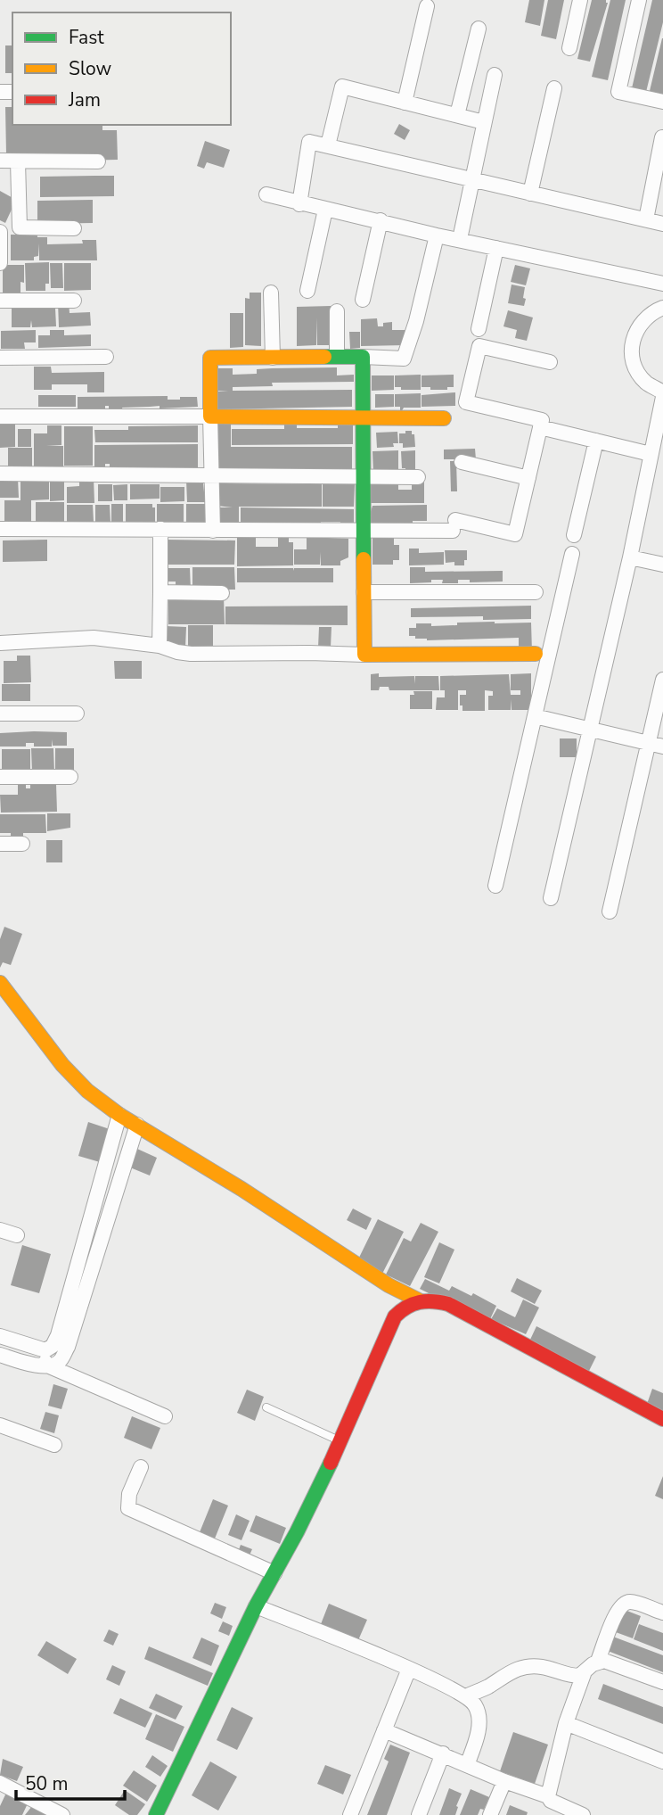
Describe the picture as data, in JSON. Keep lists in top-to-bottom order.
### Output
{
  "legend": ["Fast", "Slow", "Jam"],
  "scale_bar": "50 m"
}
